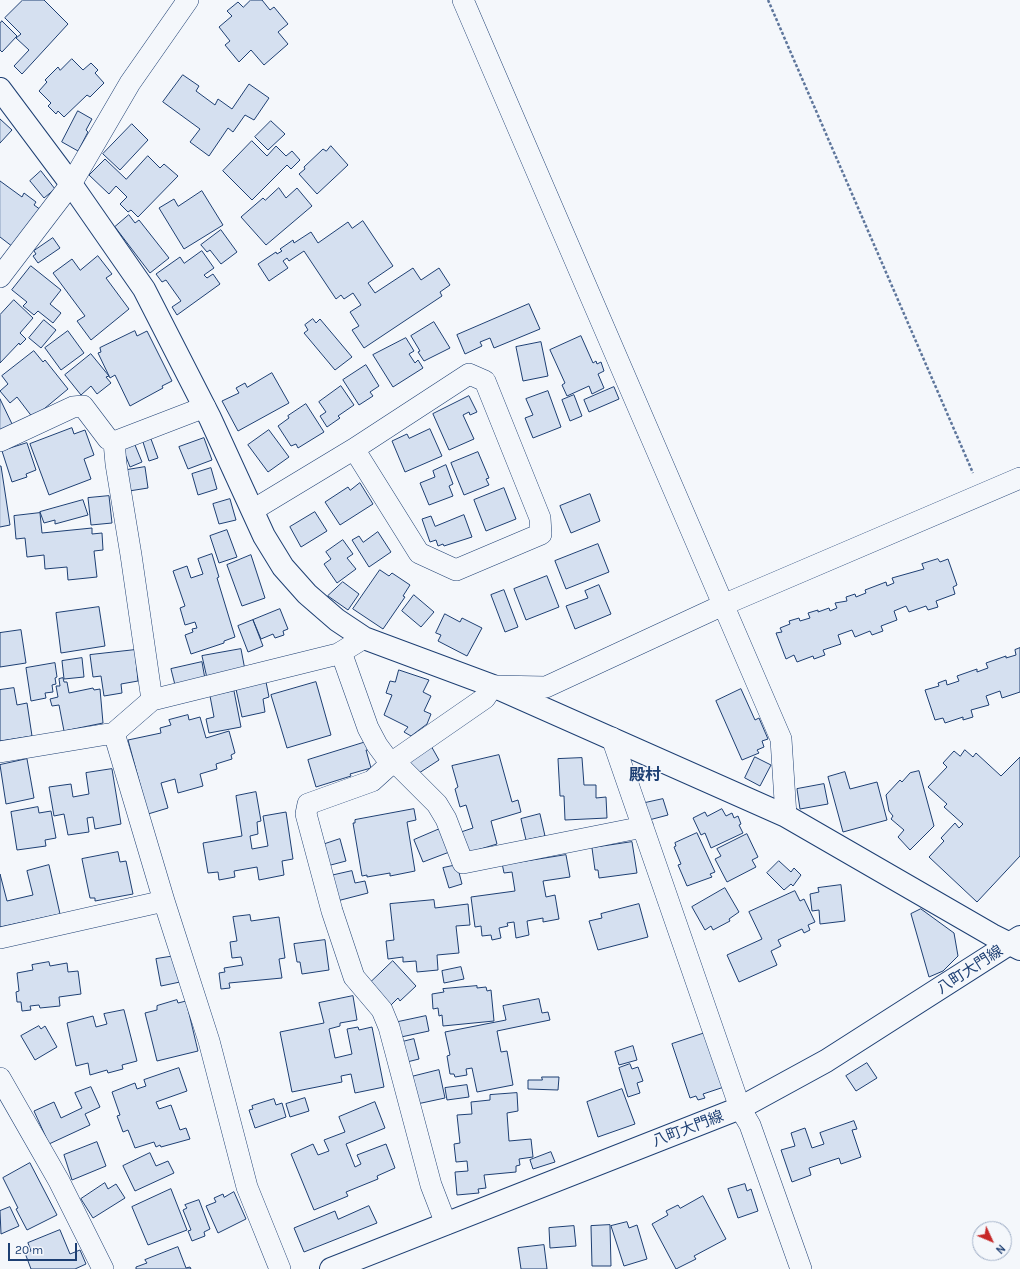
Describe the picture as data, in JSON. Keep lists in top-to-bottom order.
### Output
{
  "streets": {
    "street": ["八町大門線"]
  },
  "districts": ["殿村"],
  "scale_bar": "20 m",
  "north": "bottom right"
}
